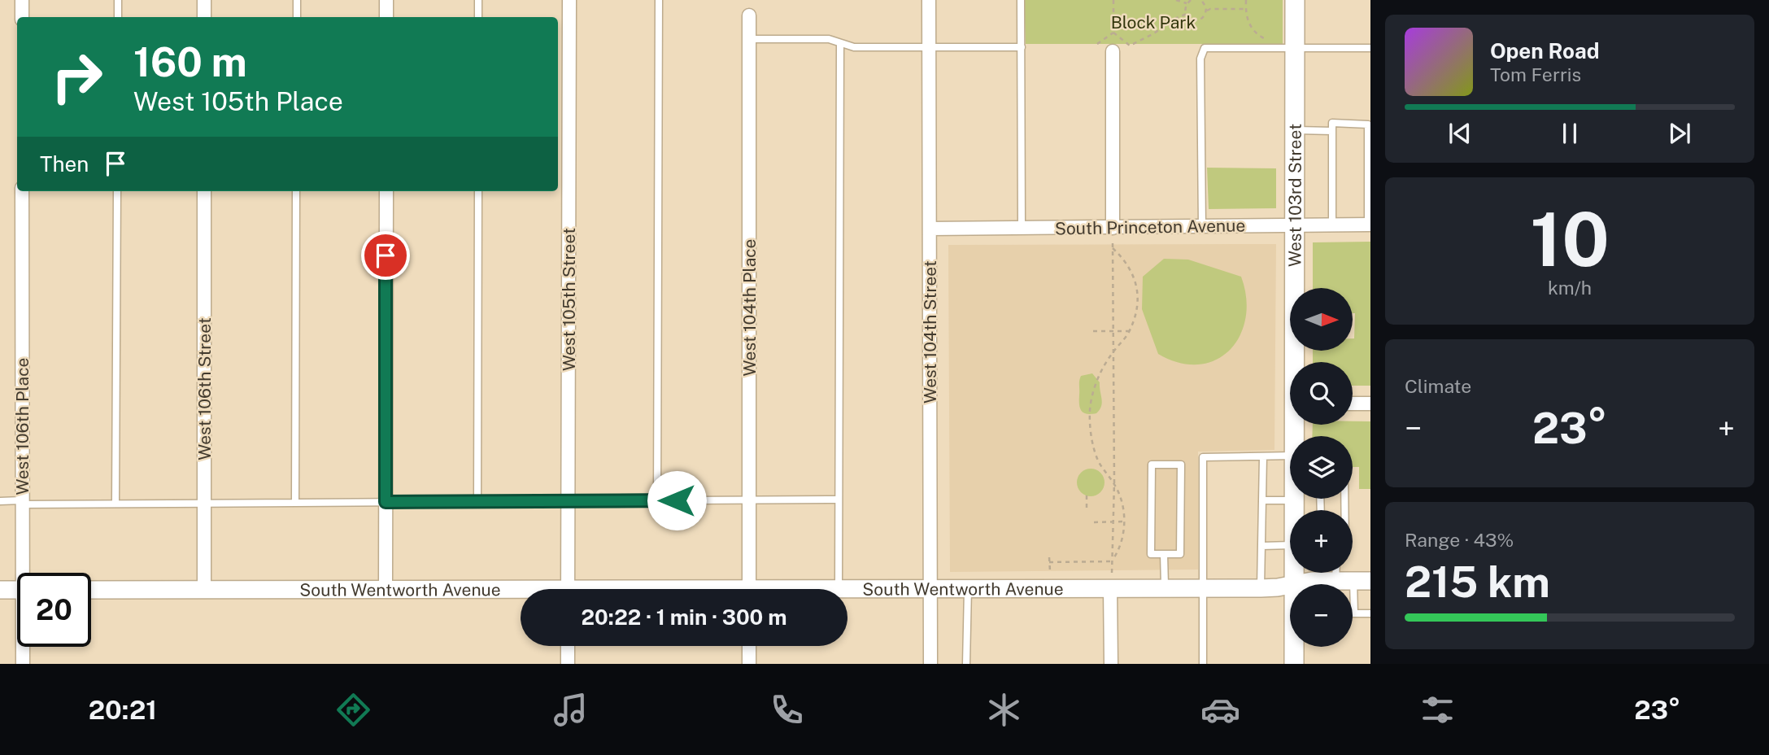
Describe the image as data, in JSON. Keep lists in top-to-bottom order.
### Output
{
  "streets": {
    "main road": ["West 103rd Street"],
    "street": [
      "South Princeton Avenue",
      "West 105th Street",
      "West 104th Place",
      "West 104th Street",
      "West 106th Street",
      "West 106th Place",
      "South Wentworth Avenue"
    ]
  },
  "crossings": [
    ["West 103rd Street", "South Princeton Avenue"],
    ["West 103rd Street", "South Wentworth Avenue"],
    ["South Princeton Avenue", "West 104th Street"],
    ["West 104th Street", "South Wentworth Avenue"],
    ["West 106th Street", "South Wentworth Avenue"]
  ],
  "parks": ["Block Park"],
  "north": "right",
  "page": {
    "turn": ["160 m", "West 105th Place"],
    "song": ["Open Road", "Tom Ferris"],
    "then": "Then",
    "tile": [
      ["10", "km/h"],
      "Climate",
      ["Range · 43%", "215 km"]
    ],
    "map_buttons": ["+", "−"],
    "heat": ["−", "23°", "+"],
    "limit": "20",
    "trip": "20:22 · 1 min · 300 m",
    "tabs": ["20:21", "23°"]
  }
}
